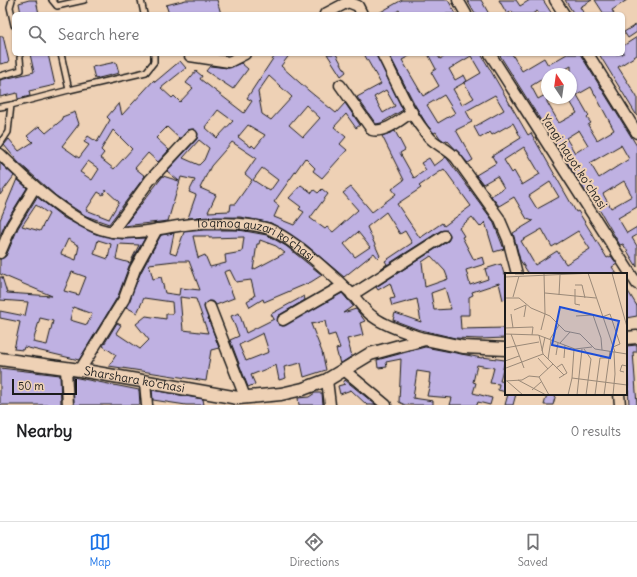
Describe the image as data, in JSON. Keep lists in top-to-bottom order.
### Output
{
  "streets": {
    "street": ["Yangi hayot koʻchasi", "To'qmoq guzari ko'chasi", "Sharshara ko'chasi"]
  },
  "crossings": [
    ["To'qmoq guzari ko'chasi", "Sharshara ko'chasi"]
  ],
  "scale_bar": "50 m",
  "north": "top",
  "page": {
    "search": "Search here",
    "scale": "50 m",
    "heading": ["Nearby", "0 results"],
    "nav": ["Map", "Directions", "Saved"]
  }
}
